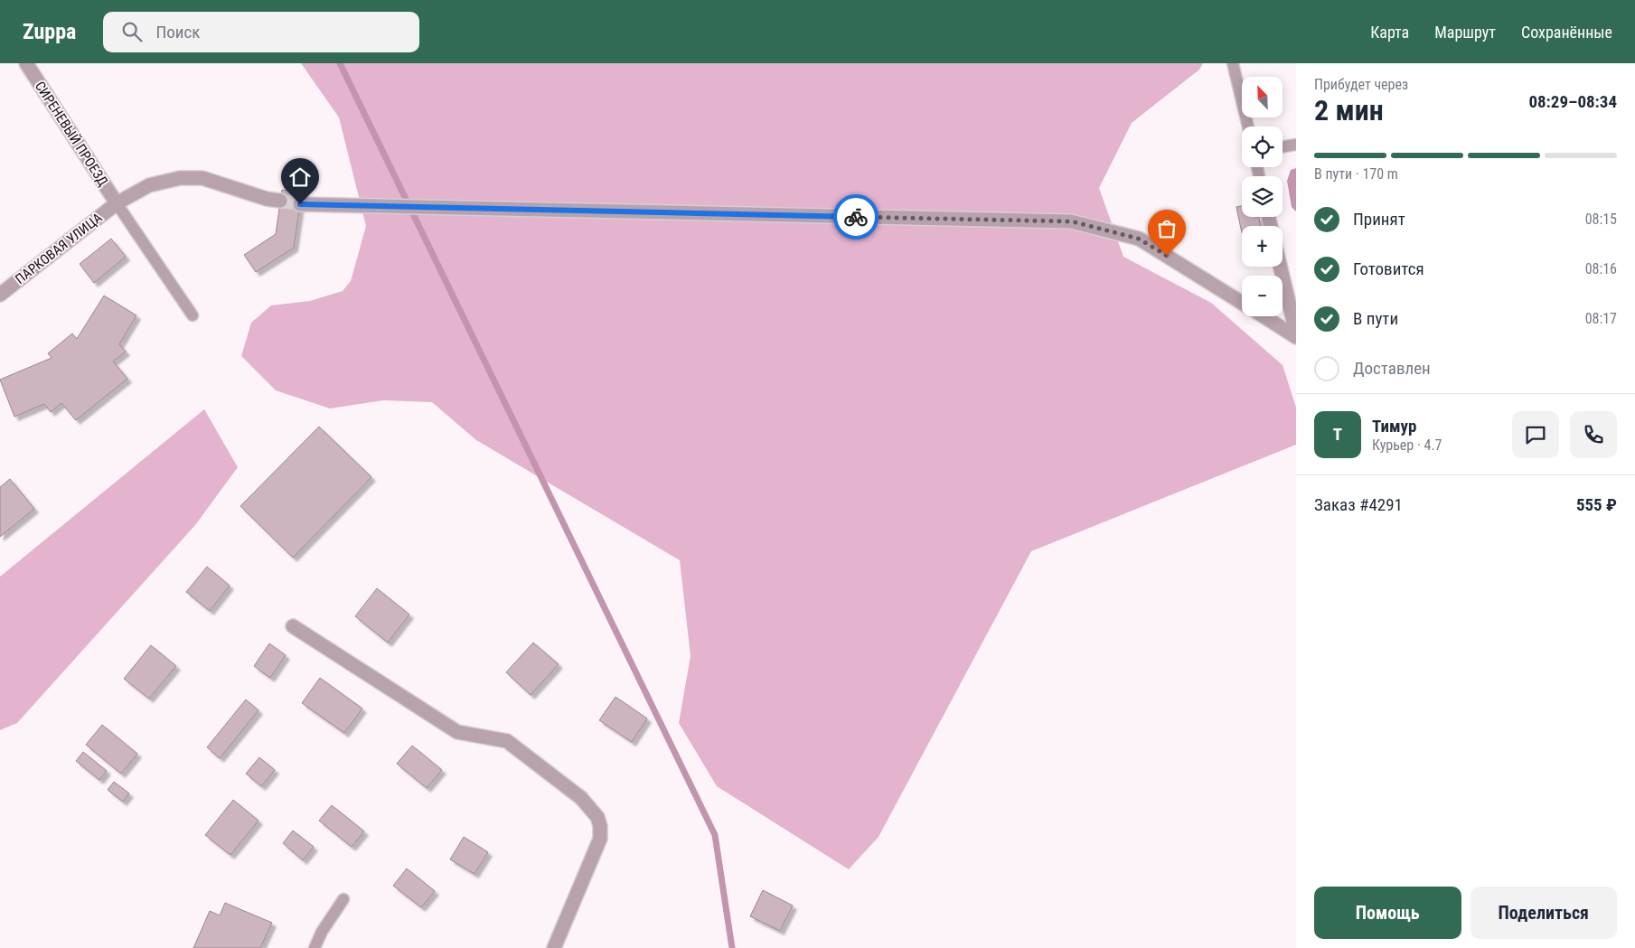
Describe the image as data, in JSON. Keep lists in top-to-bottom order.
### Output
{
  "streets": {
    "street": ["СИРЕНЕВЫЙ ПРОЕЗД", "ПАРКОВАЯ УЛИЦА"]
  },
  "crossings": [
    ["СИРЕНЕВЫЙ ПРОЕЗД", "ПАРКОВАЯ УЛИЦА"]
  ],
  "north": "top left",
  "page": {
    "header": "Zuppa",
    "search": "Поиск",
    "nav": ["Карта", "Маршрут", "Сохранённые"],
    "heading": ["2 мин", "Прибудет через", "08:29–08:34"],
    "panel": [
      "Тимур",
      "Курьер · 4.7",
      "Заказ #4291",
      "555 ₽"
    ],
    "map_buttons": ["+", "−"],
    "bar": "В пути · 170 m",
    "list": [
      ["Принят", "08:15"],
      ["Готовится", "08:16"],
      ["В пути", "08:17"],
      "Доставлен"
    ],
    "round": "Т",
    "buttons": ["Помощь", "Поделиться"]
  }
}
